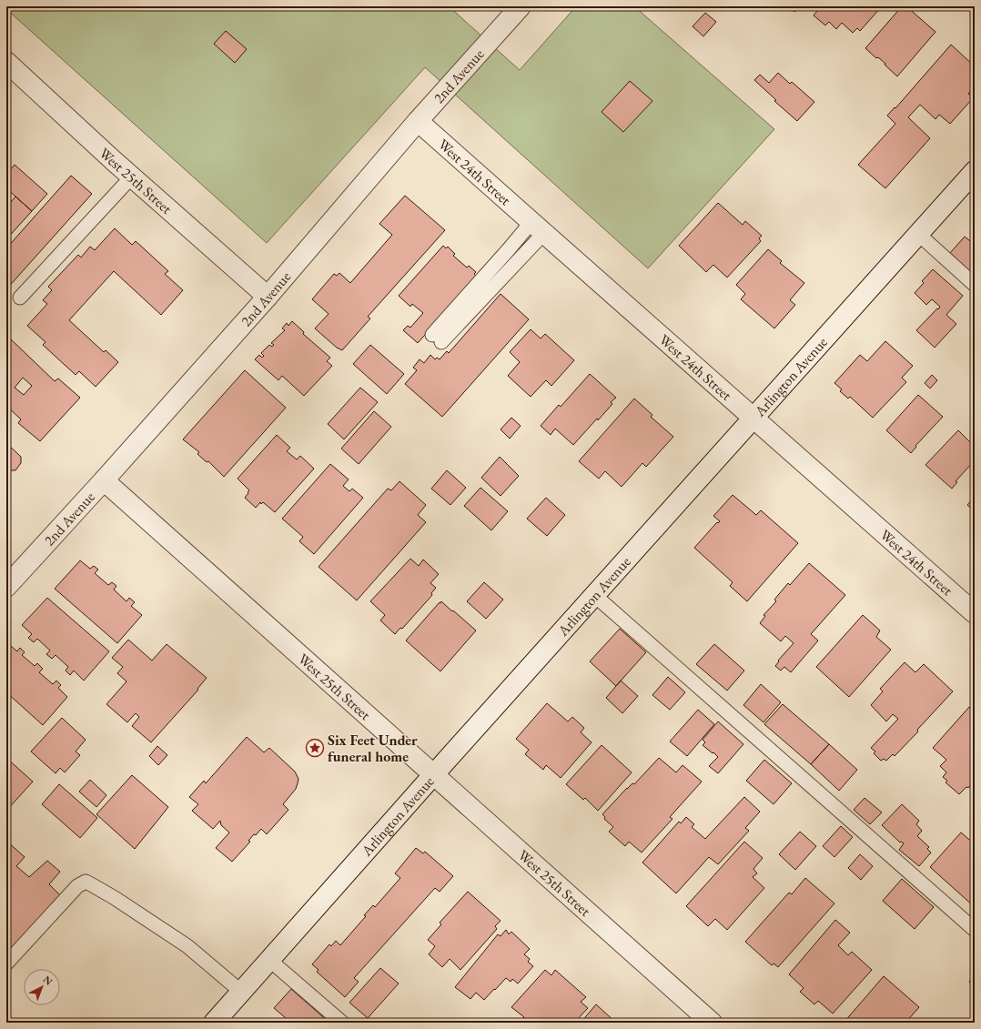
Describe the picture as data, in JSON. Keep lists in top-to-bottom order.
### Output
{
  "streets": {
    "street": [
      "2nd Avenue",
      "West 24th Street",
      "West 25th Street",
      "Arlington Avenue"
    ]
  },
  "crossings": [
    ["2nd Avenue", "West 24th Street"],
    ["2nd Avenue", "West 25th Street"],
    ["West 24th Street", "Arlington Avenue"],
    ["West 25th Street", "Arlington Avenue"]
  ],
  "places": {
    "place": ["Six Feet Under funeral home"]
  },
  "north": "top right"
}
